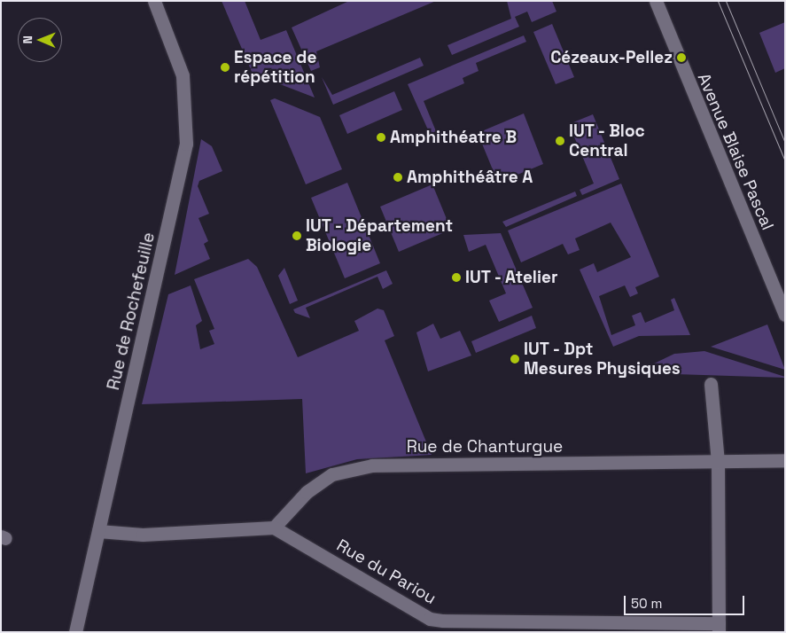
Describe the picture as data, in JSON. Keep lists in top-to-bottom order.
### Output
{
  "streets": {
    "street": [
      "Avenue Blaise Pascal",
      "Rue de Rochefeuille",
      "Rue de Chanturgue",
      "Rue du Pariou"
    ]
  },
  "crossings": [
    ["Rue de Chanturgue", "Rue du Pariou"]
  ],
  "places": [
    "Cézeaux-Pellez",
    "Espace de répétition",
    "Amphithéatre B",
    "IUT - Bloc Central",
    "Amphithéâtre A",
    "IUT - Département Biologie",
    "IUT - Atelier",
    "IUT - Dpt Mesures Physiques"
  ],
  "scale_bar": "50 m",
  "north": "left"
}
